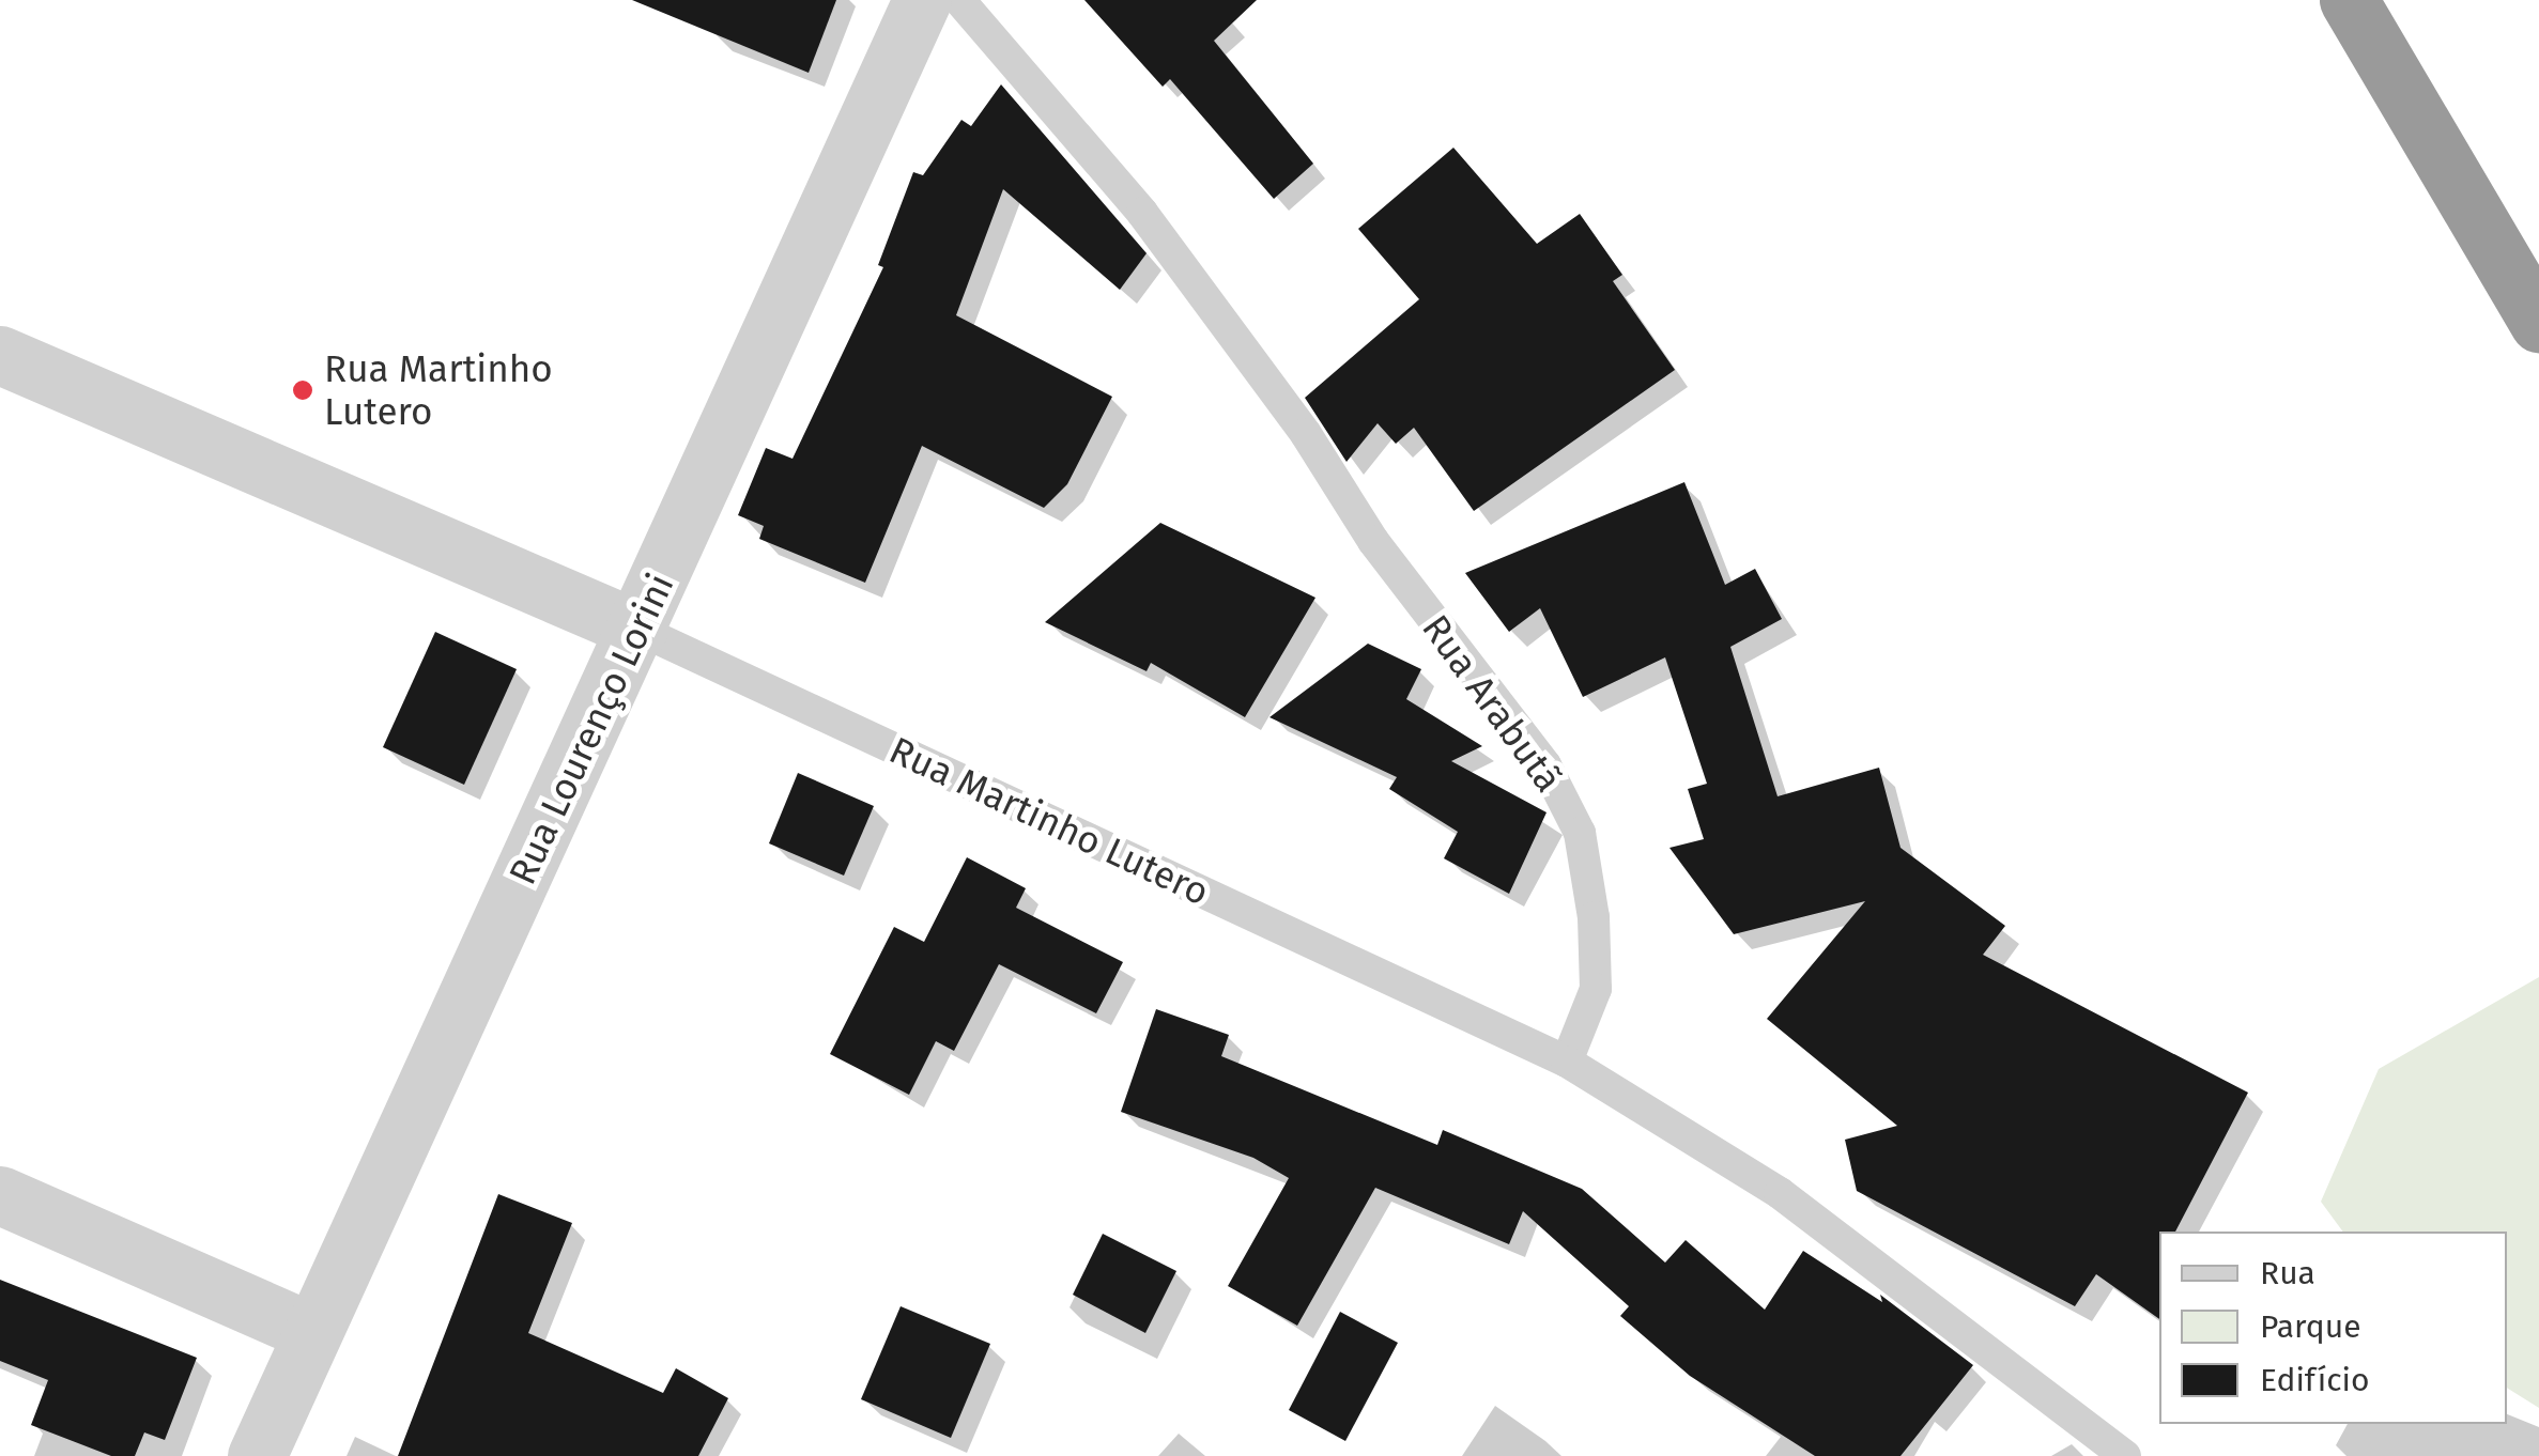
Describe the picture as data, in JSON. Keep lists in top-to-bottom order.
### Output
{
  "streets": {
    "street": ["Rua Lourenço Lorini", "Rua Martinho Lutero"],
    "lane": ["Rua Arabutã"]
  },
  "crossings": [
    ["Rua Arabutã", "Rua Martinho Lutero"],
    ["Rua Lourenço Lorini", "Rua Martinho Lutero"]
  ],
  "places": ["Rua Martinho Lutero"],
  "legend": ["Rua", "Parque", "Edifício"]
}
